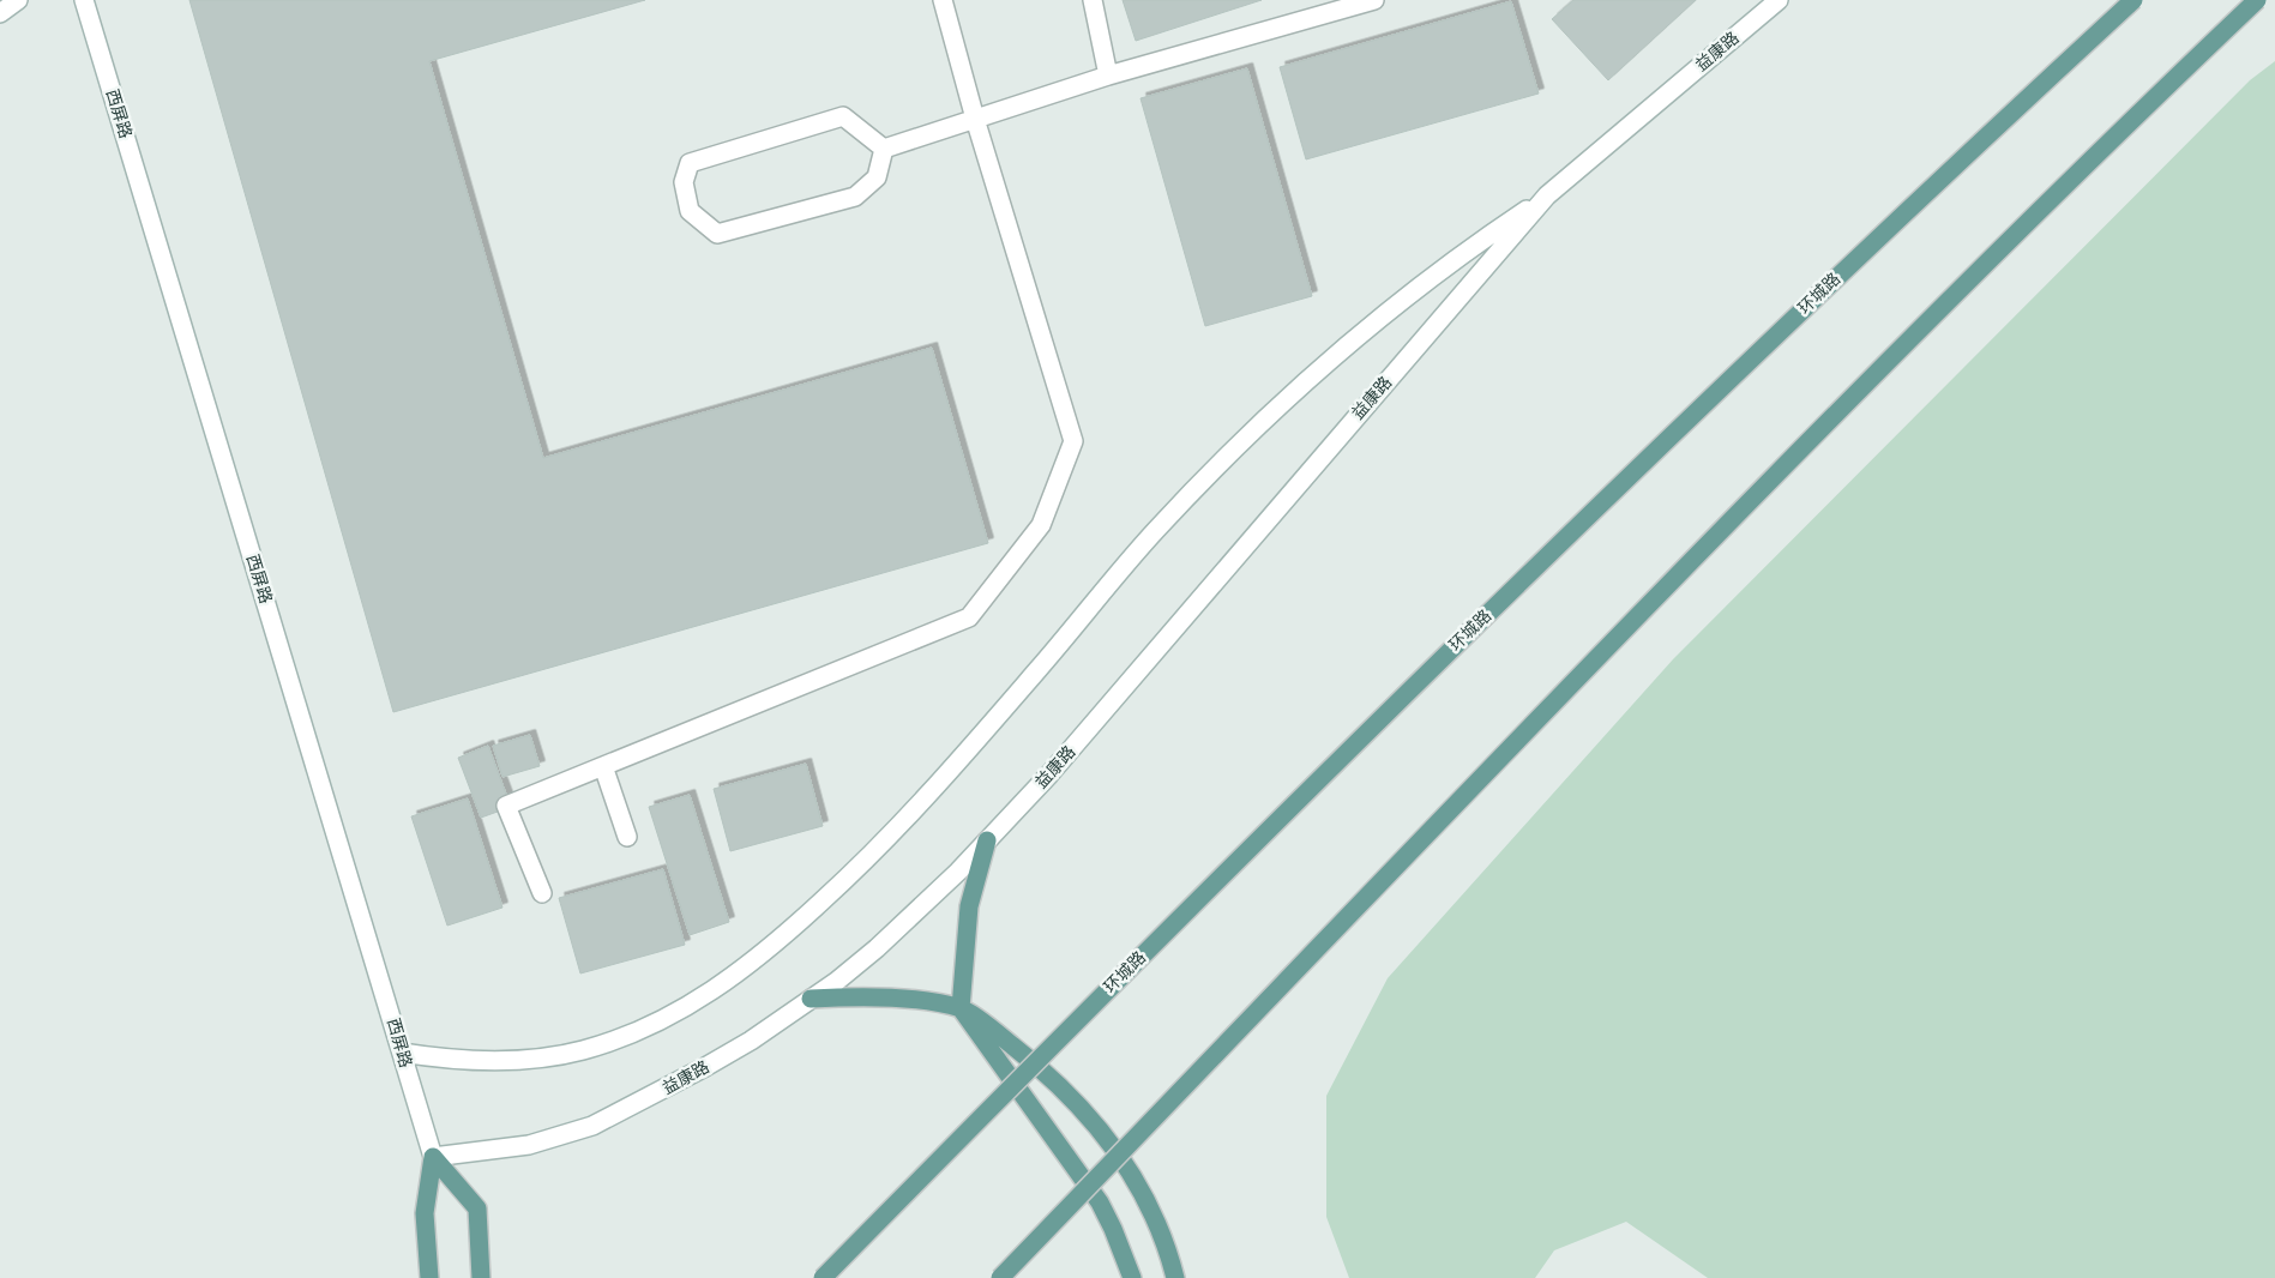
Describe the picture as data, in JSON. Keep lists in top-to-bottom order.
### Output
{
  "streets": {
    "main road": ["益康路", "西屏路", "环城路"]
  },
  "crossings": [
    ["益康路", "西屏路"]
  ]
}
